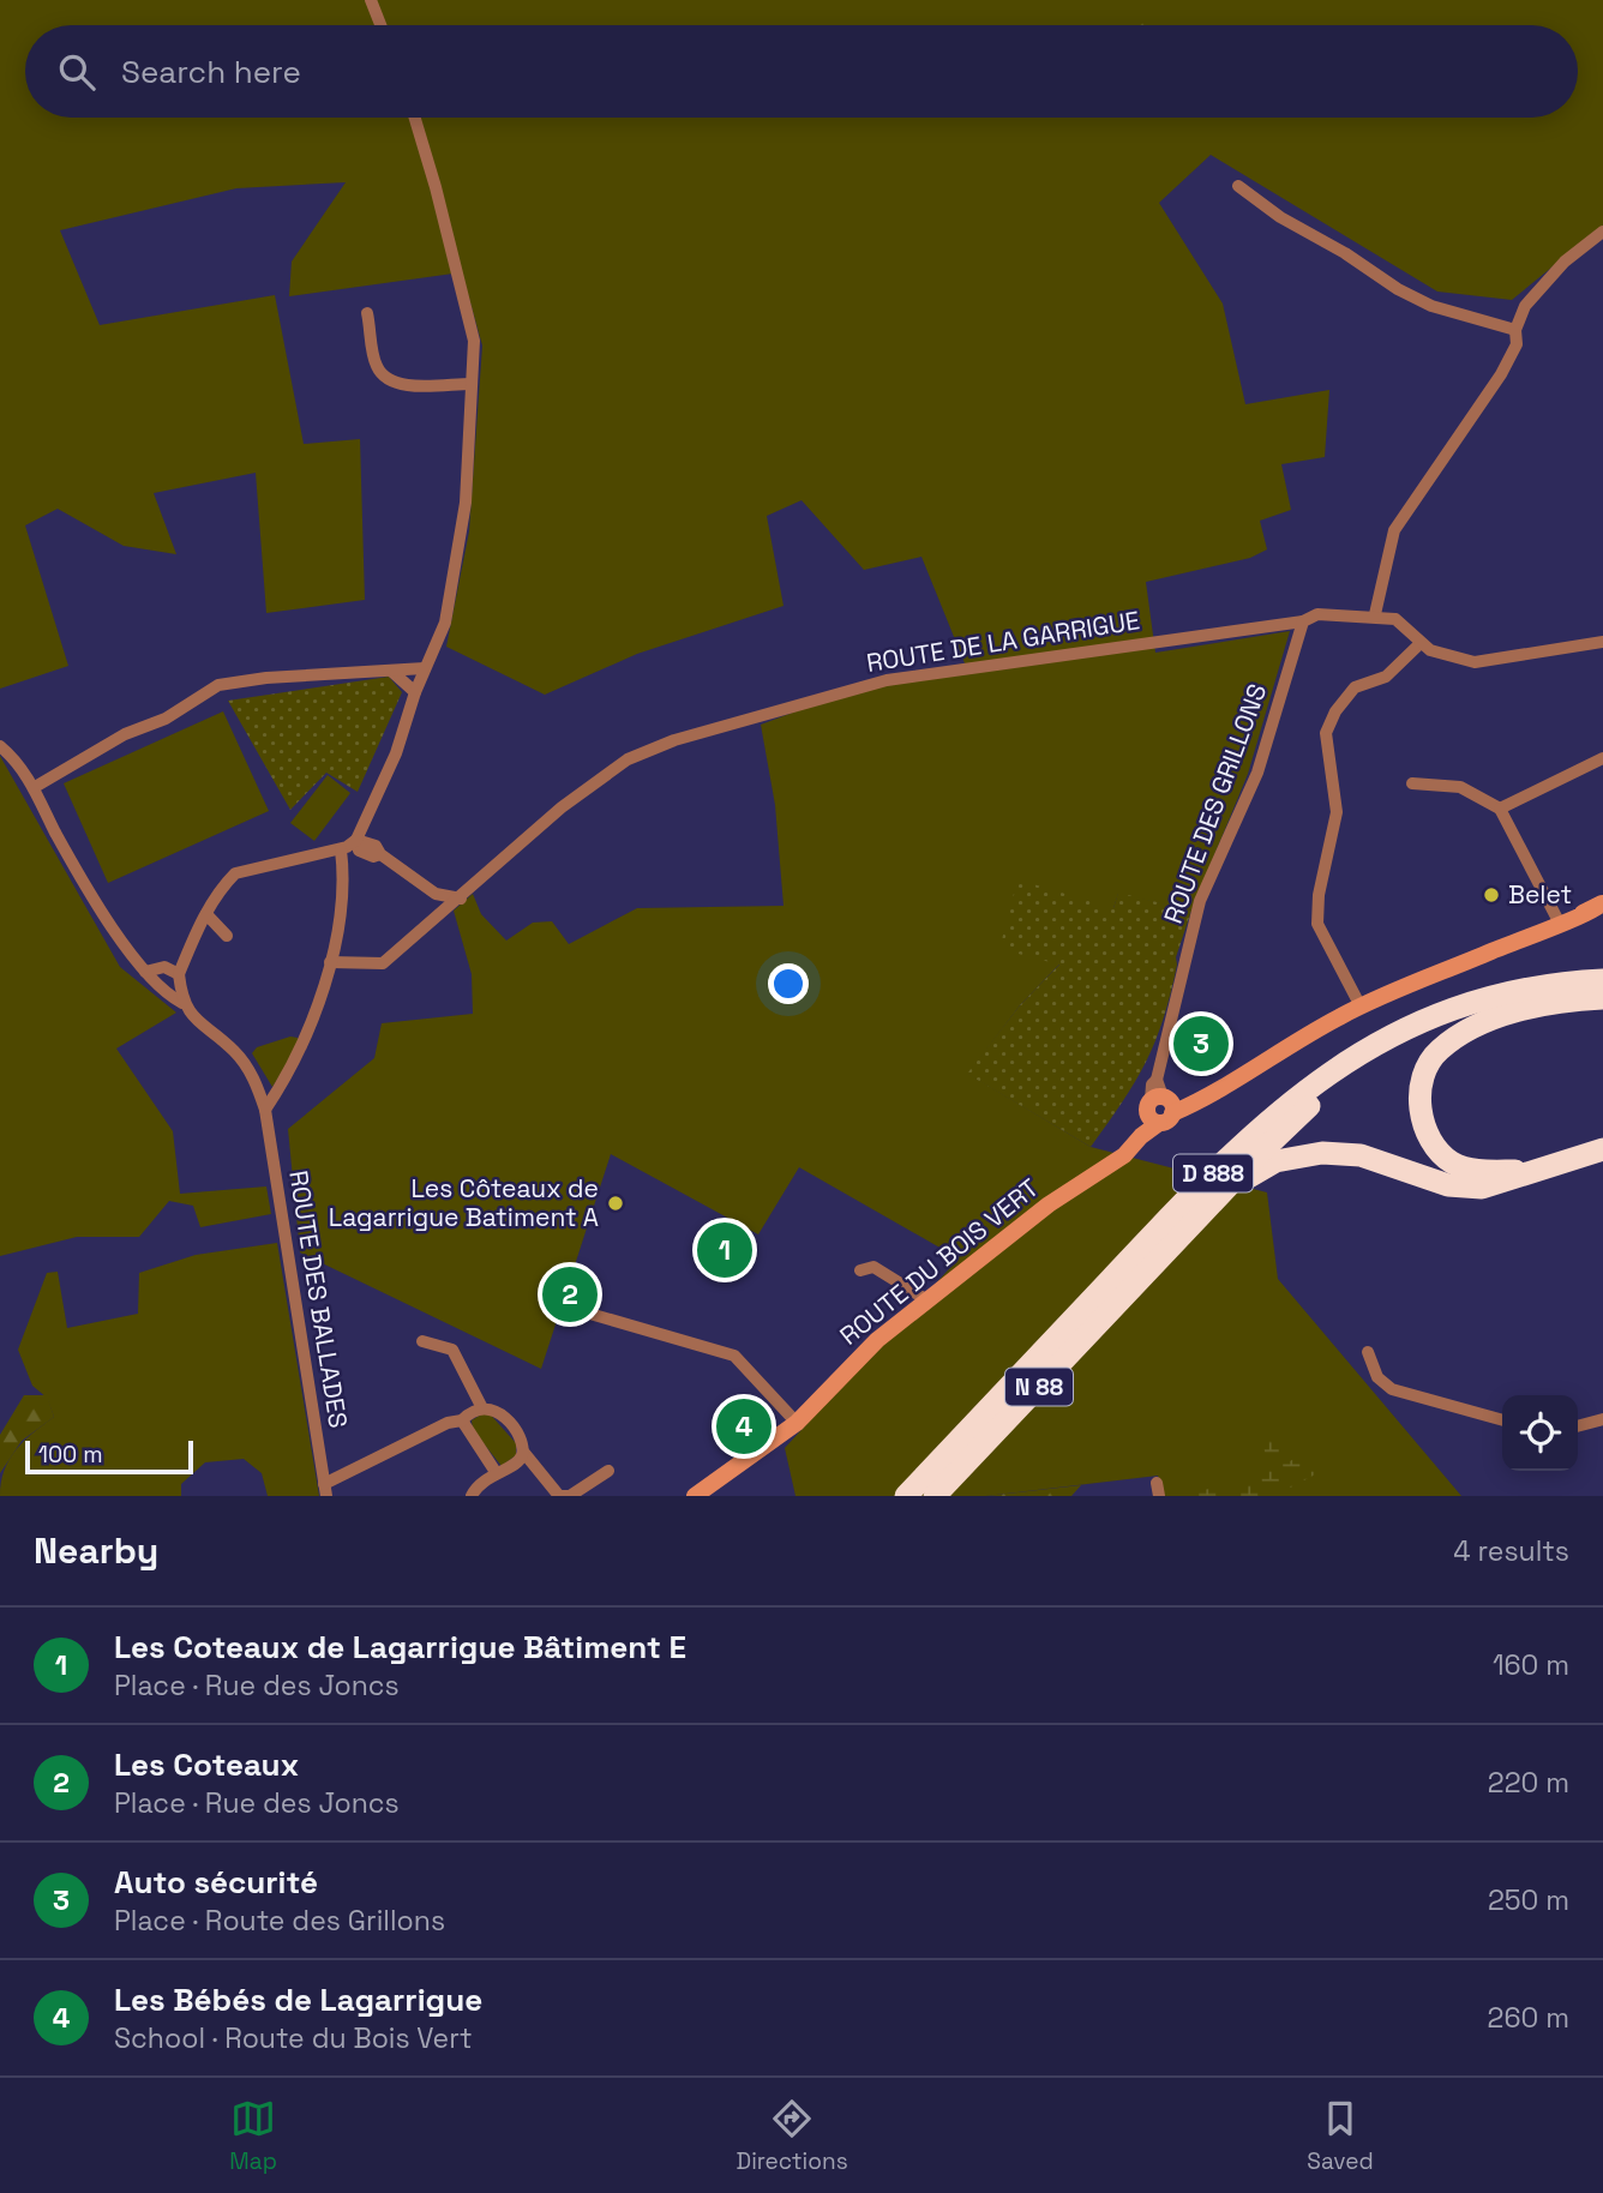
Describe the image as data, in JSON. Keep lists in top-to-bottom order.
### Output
{
  "streets": {
    "highway": ["D 888", "N 88"],
    "street": [
      "ROUTE DE LA GARRIGUE",
      "ROUTE DES GRILLONS",
      "ROUTE DU BOIS VERT",
      "ROUTE DES BALLADES"
    ]
  },
  "crossings": [
    ["ROUTE DE LA GARRIGUE", "ROUTE DES GRILLONS"],
    ["ROUTE DES GRILLONS", "ROUTE DU BOIS VERT"],
    ["D 888", "N 88"]
  ],
  "places": ["Belet", "Les Côteaux de Lagarrigue Batiment A"],
  "scale_bar": "100 m",
  "page": {
    "search": "Search here",
    "pins": [
      "3",
      "1",
      "2",
      "4"
    ],
    "scale": "100 m",
    "heading": ["Nearby", "4 results"],
    "list": [
      {
        "mark": "1",
        "name": "Les Coteaux de Lagarrigue Bâtiment E",
        "note": "Place · Rue des Joncs",
        "value": "160 m"
      },
      {
        "mark": "2",
        "name": "Les Coteaux",
        "note": "Place · Rue des Joncs",
        "value": "220 m"
      },
      {
        "mark": "3",
        "name": "Auto sécurité",
        "note": "Place · Route des Grillons",
        "value": "250 m"
      },
      {
        "mark": "4",
        "name": "Les Bébés de Lagarrigue",
        "note": "School · Route du Bois Vert",
        "value": "260 m"
      }
    ],
    "nav": ["Map", "Directions", "Saved"]
  }
}
